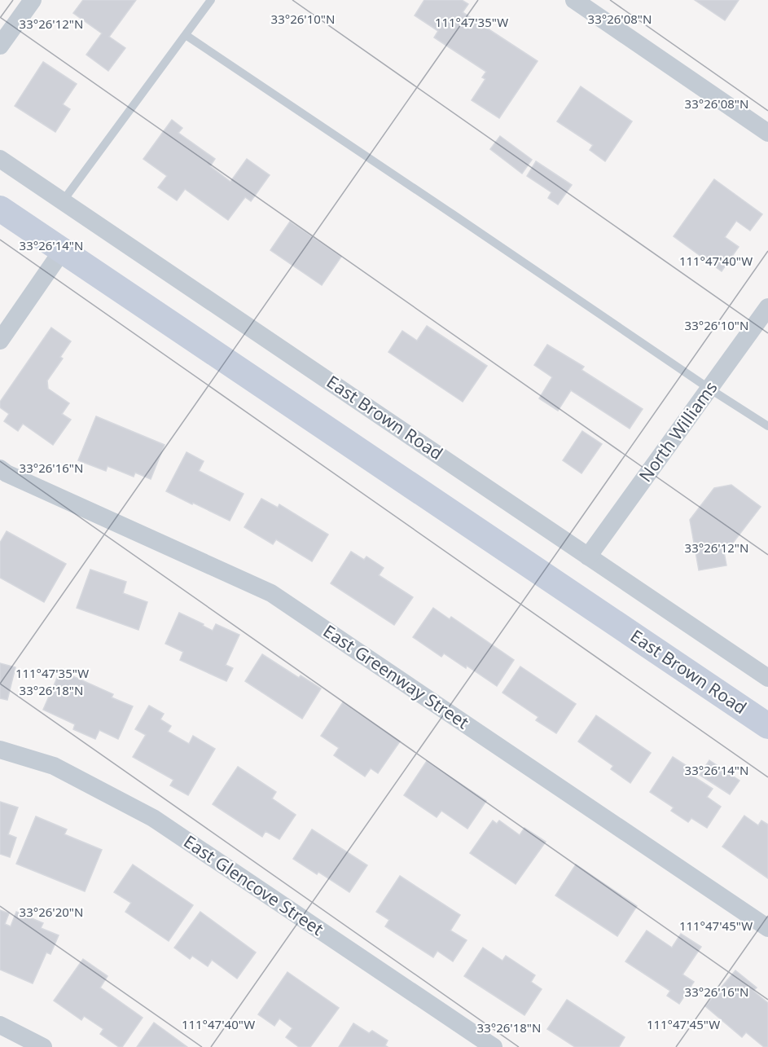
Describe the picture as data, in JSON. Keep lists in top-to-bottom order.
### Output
{
  "streets": {
    "main road": ["East Brown Road"],
    "street": ["North Williams", "East Greenway Street", "East Glencove Street"]
  },
  "crossings": [
    ["East Brown Road", "North Williams"]
  ],
  "coordinates": [
    "33°26'08\"N",
    "33°26'10\"N",
    "111°47'35\"W",
    "33°26'12\"N",
    "33°26'14\"N",
    "111°47'40\"W",
    "33°26'16\"N",
    "33°26'18\"N",
    "33°26'20\"N",
    "111°47'45\"W"
  ]
}
